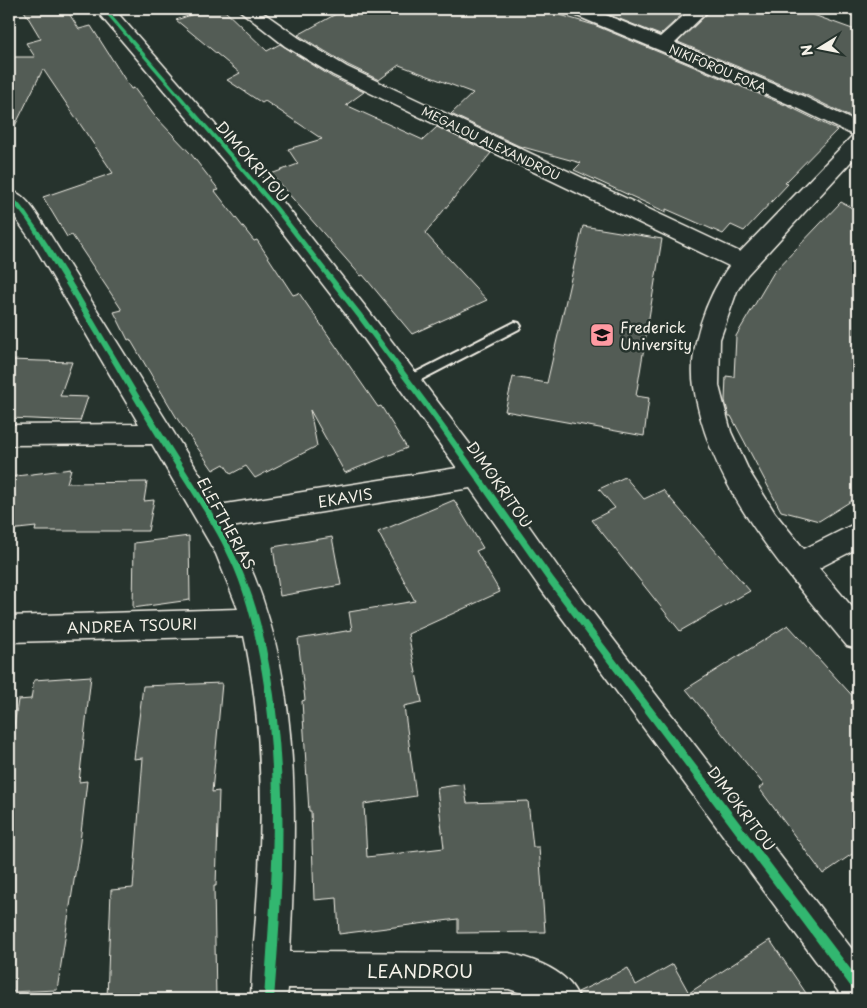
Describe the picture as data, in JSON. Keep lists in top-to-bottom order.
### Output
{
  "streets": {
    "street": [
      "NIKIFOROU FOKA",
      "MEGALOU ALEXANDROU",
      "DIMOKRITOU",
      "EKAVIS",
      "ELEFTHERIAS",
      "ANDREA TSOURI",
      "LEANDROU"
    ]
  },
  "crossings": [
    ["DIMOKRITOU", "EKAVIS"],
    ["EKAVIS", "ELEFTHERIAS"],
    ["ELEFTHERIAS", "ANDREA TSOURI"],
    ["ELEFTHERIAS", "LEANDROU"]
  ],
  "places": {
    "school or university": ["Frederick University"]
  },
  "north": "left"
}
